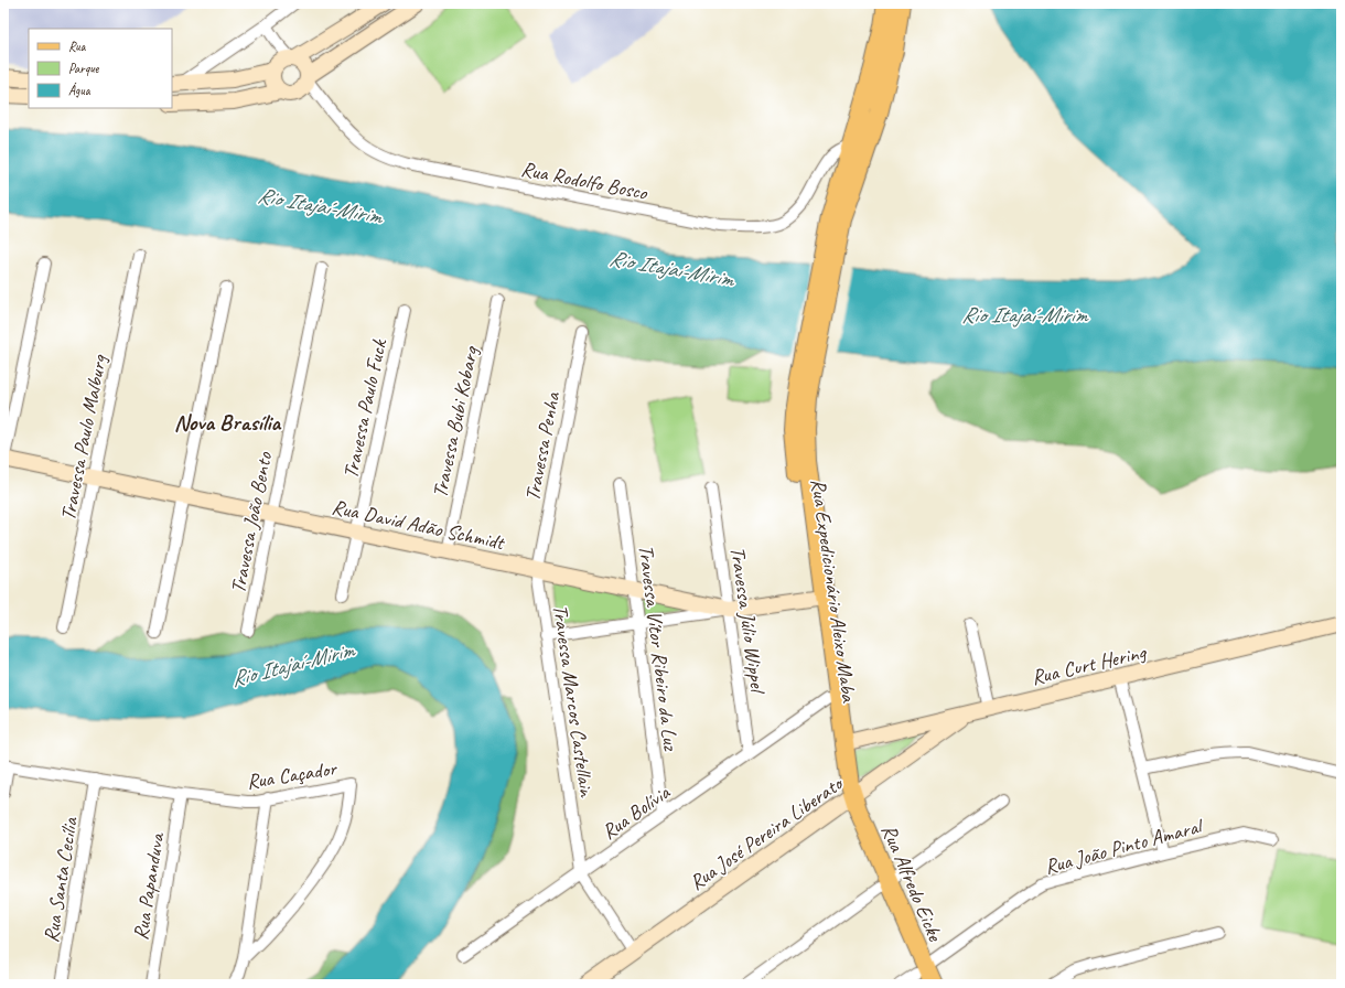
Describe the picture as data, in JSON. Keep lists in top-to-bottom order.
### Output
{
  "streets": {
    "main road": [
      "Rua David Adão Schmidt",
      "Rua Expedicionário Aleixo Maba",
      "Rua Curt Hering",
      "Rua José Pereira Liberato",
      "Rua Alfredo Eicke"
    ],
    "street": [
      "Rua Rodolfo Bosco",
      "Travessa Paulo Fuck",
      "Travessa Bubi Kobarg",
      "Travessa Paulo Malburg",
      "Travessa Penha",
      "Travessa João Bento",
      "Travessa Júlio Wippel",
      "Travessa Vítor Ribeiro da Luz",
      "Travessa Marcos Castellain",
      "Rua Caçador",
      "Rua Bolívia",
      "Rua João Pinto Amaral",
      "Rua Santa Cecília",
      "Rua Papanduva"
    ]
  },
  "crossings": [
    ["Travessa Paulo Fuck", "Rua David Adão Schmidt"],
    ["Travessa Bubi Kobarg", "Rua David Adão Schmidt"],
    ["Travessa Paulo Malburg", "Rua David Adão Schmidt"],
    ["Travessa Penha", "Rua David Adão Schmidt"],
    ["Travessa Penha", "Travessa Marcos Castellain"],
    ["Travessa João Bento", "Rua David Adão Schmidt"],
    ["Rua David Adão Schmidt", "Rua Expedicionário Aleixo Maba"],
    ["Rua David Adão Schmidt", "Travessa Júlio Wippel"],
    ["Rua David Adão Schmidt", "Travessa Vítor Ribeiro da Luz"],
    ["Rua David Adão Schmidt", "Travessa Marcos Castellain"],
    ["Rua Expedicionário Aleixo Maba", "Rua Curt Hering"],
    ["Rua Expedicionário Aleixo Maba", "Rua Bolívia"],
    ["Rua Expedicionário Aleixo Maba", "Rua José Pereira Liberato"],
    ["Rua Expedicionário Aleixo Maba", "Rua Alfredo Eicke"],
    ["Travessa Júlio Wippel", "Rua Bolívia"],
    ["Travessa Vítor Ribeiro da Luz", "Rua Bolívia"],
    ["Rua Curt Hering", "Rua José Pereira Liberato"],
    ["Travessa Marcos Castellain", "Rua Bolívia"],
    ["Travessa Marcos Castellain", "Rua José Pereira Liberato"],
    ["Rua Caçador", "Rua Santa Cecília"],
    ["Rua Caçador", "Rua Papanduva"],
    ["Rua José Pereira Liberato", "Rua Alfredo Eicke"],
    ["Rua João Pinto Amaral", "Rua Alfredo Eicke"]
  ],
  "districts": ["Nova Brasília"],
  "water": ["Rio Itajaí-Mirim"],
  "legend": ["Rua", "Parque", "Água"]
}
